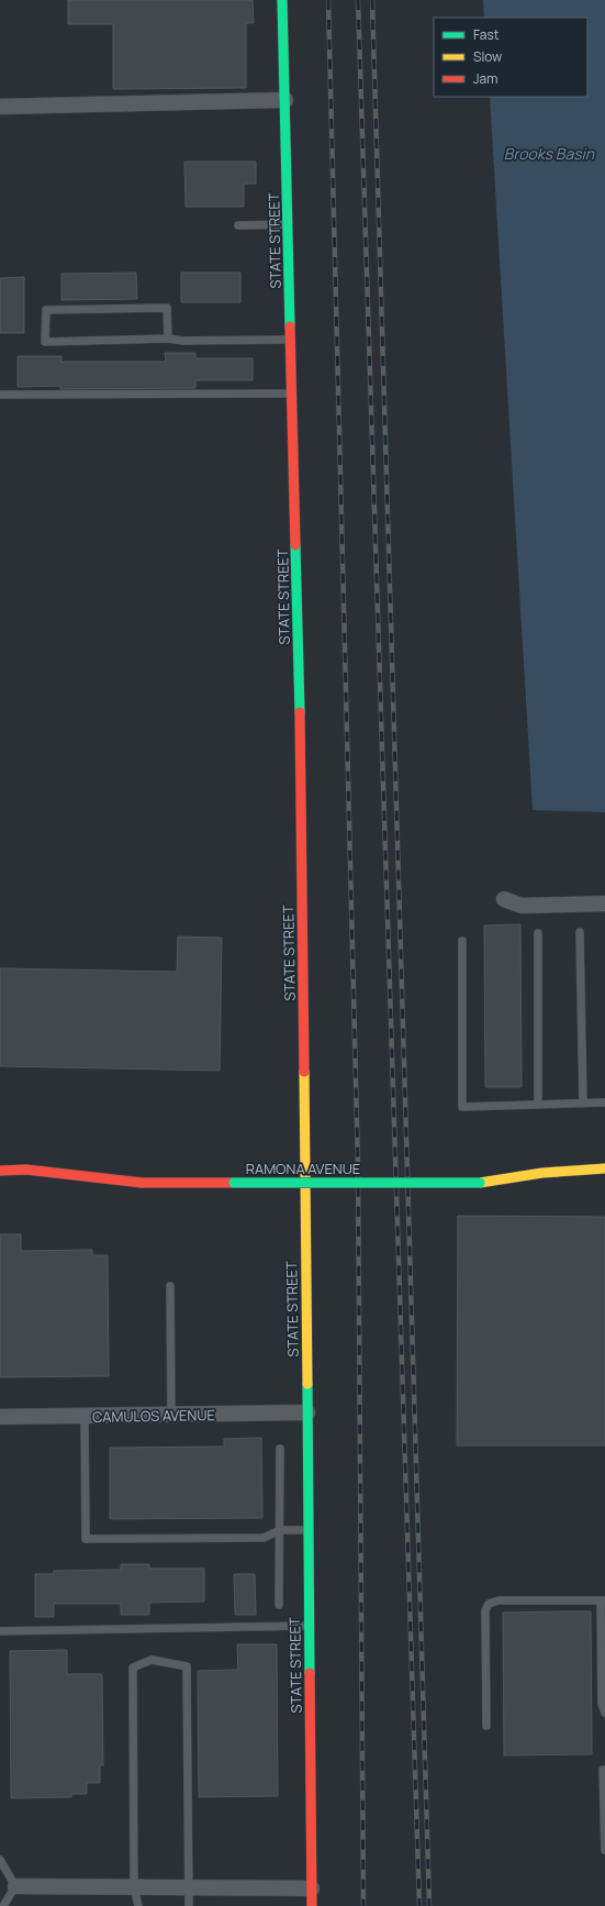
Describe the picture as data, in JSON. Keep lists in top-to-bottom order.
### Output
{
  "streets": {
    "street": ["STATE STREET", "RAMONA AVENUE", "CAMULOS AVENUE"]
  },
  "crossings": [
    ["STATE STREET", "CAMULOS AVENUE"]
  ],
  "water": ["Brooks Basin"],
  "legend": ["Fast", "Slow", "Jam"]
}
